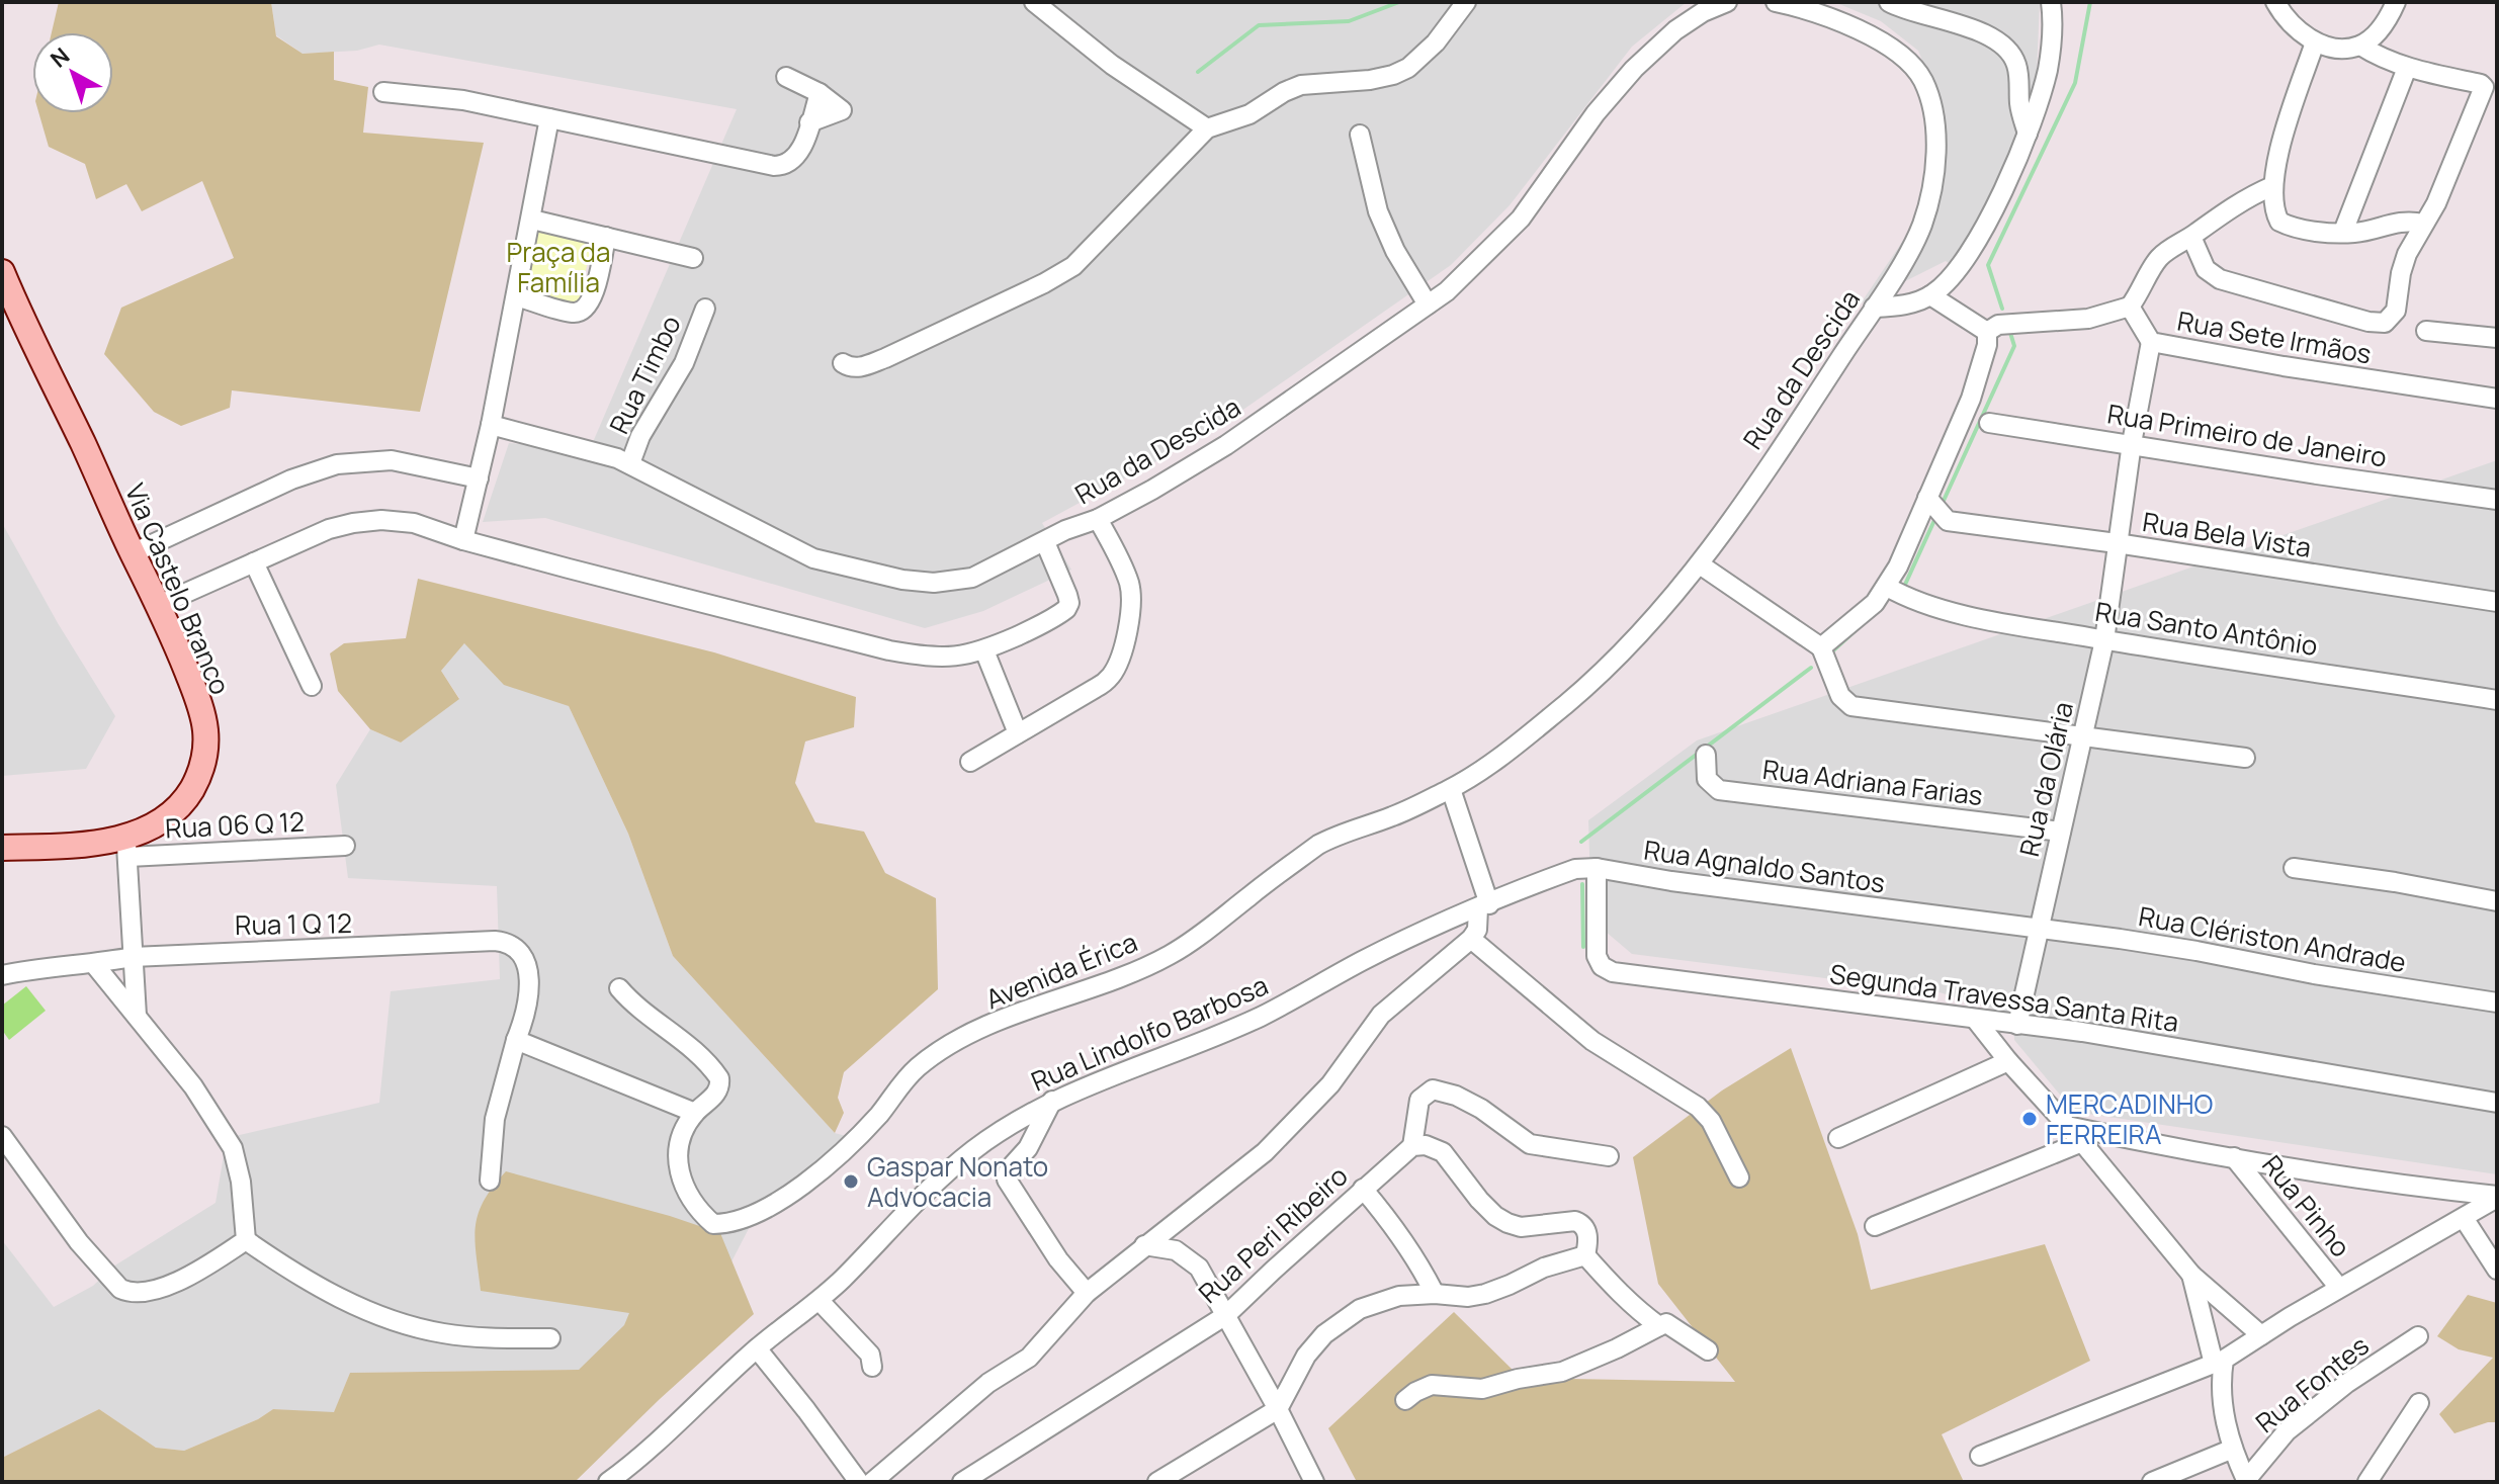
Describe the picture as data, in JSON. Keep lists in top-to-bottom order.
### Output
{
  "streets": {
    "main road": ["Via Castelo Branco"],
    "street": [
      "Rua Sete Irmãos",
      "Rua da Descida",
      "Rua Timbo",
      "Rua Primeiro de Janeiro",
      "Rua Bela Vista",
      "Rua Santo Antônio",
      "Rua da Olária",
      "Rua Adriana Farias",
      "Rua 06 Q 12",
      "Rua Agnaldo Santos",
      "Rua 1 Q 12",
      "Rua Clériston Andrade",
      "Avenida Érica",
      "Segunda Travessa Santa Rita",
      "Rua Lindolfo Barbosa",
      "Rua Pinho",
      "Rua Peri Ribeiro",
      "Rua Fontes"
    ]
  },
  "crossings": [
    ["Rua Sete Irmãos", "Rua da Olária"],
    ["Rua da Descida", "Rua Timbo"],
    ["Rua da Descida", "Avenida Érica"],
    ["Rua Primeiro de Janeiro", "Rua da Olária"],
    ["Rua Bela Vista", "Rua da Olária"],
    ["Via Castelo Branco", "Rua 06 Q 12"],
    ["Rua Santo Antônio", "Rua da Olária"],
    ["Rua da Olária", "Rua Adriana Farias"],
    ["Rua da Olária", "Rua Agnaldo Santos"],
    ["Rua da Olária", "Rua Clériston Andrade"],
    ["Rua da Olária", "Segunda Travessa Santa Rita"],
    ["Rua Agnaldo Santos", "Rua Clériston Andrade"],
    ["Rua Agnaldo Santos", "Segunda Travessa Santa Rita"],
    ["Rua Agnaldo Santos", "Rua Lindolfo Barbosa"]
  ],
  "parks": ["Praça da Família"],
  "places": ["MERCADINHO FERREIRA", "Gaspar Nonato Advocacia"],
  "north": "top left"
}
